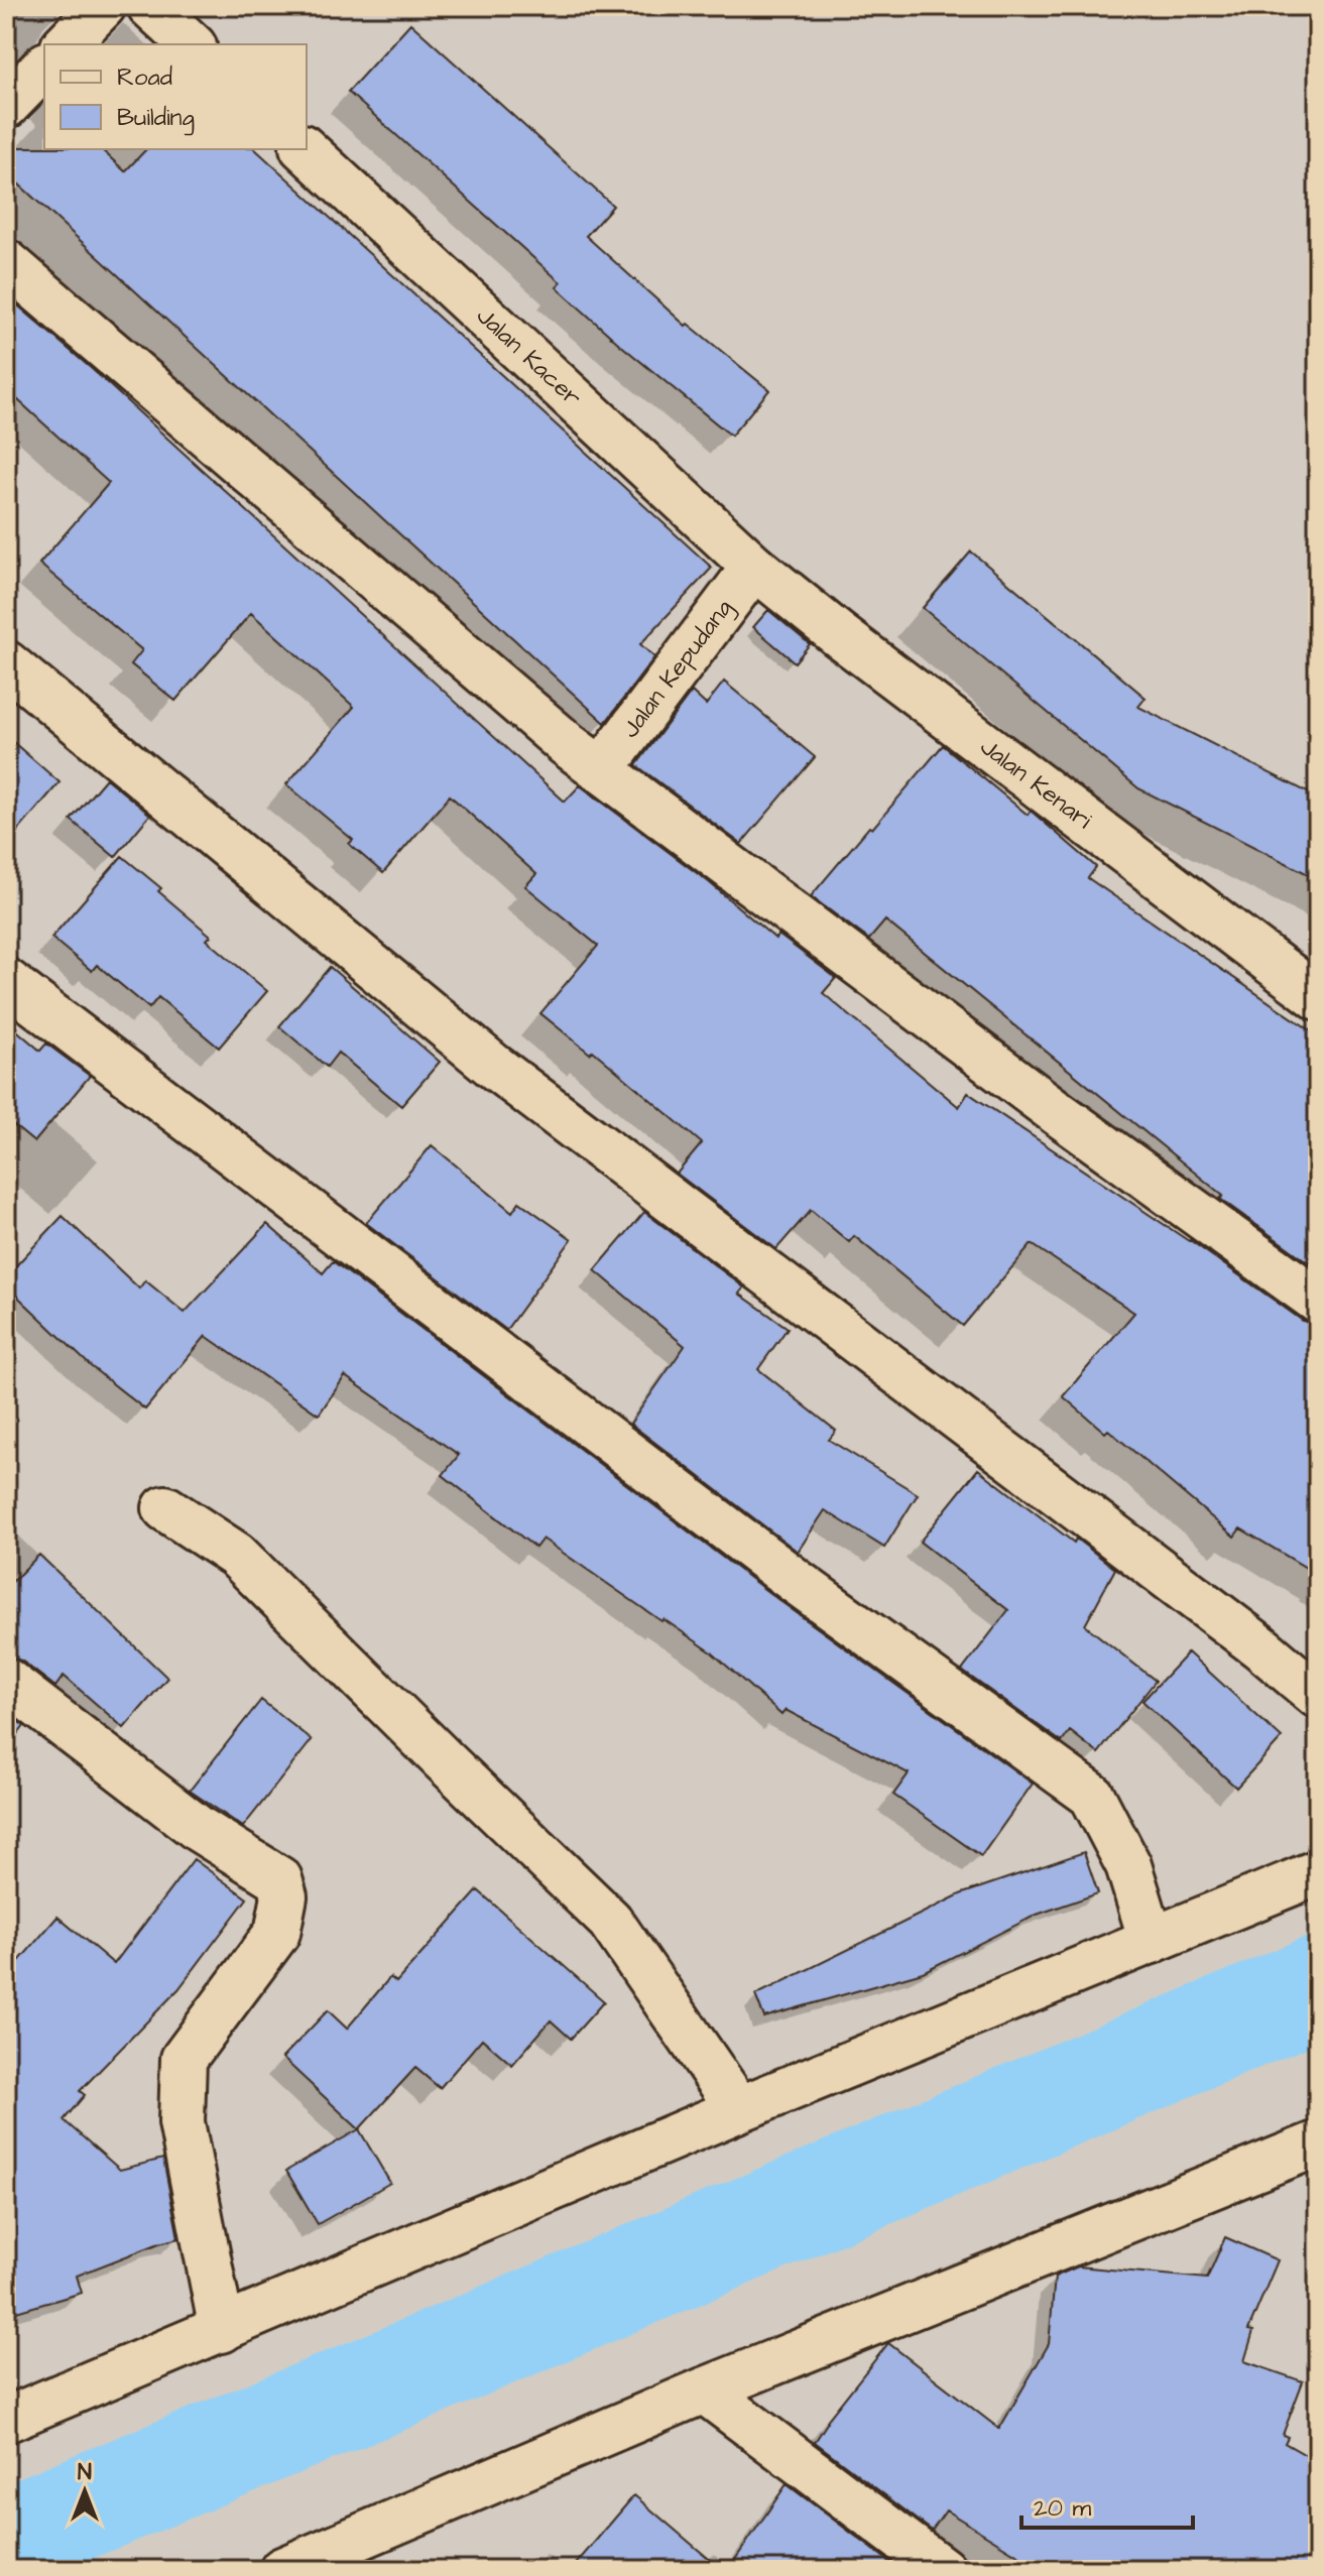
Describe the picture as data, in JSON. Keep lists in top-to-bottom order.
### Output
{
  "streets": {
    "street": ["Jalan Kacer", "Jalan Kepudang", "Jalan Kenari"]
  },
  "crossings": [
    ["Jalan Kacer", "Jalan Kepudang"],
    ["Jalan Kacer", "Jalan Kenari"],
    ["Jalan Kepudang", "Jalan Kenari"]
  ],
  "legend": ["Road", "Building"],
  "scale_bar": "20 m",
  "north": "top"
}
